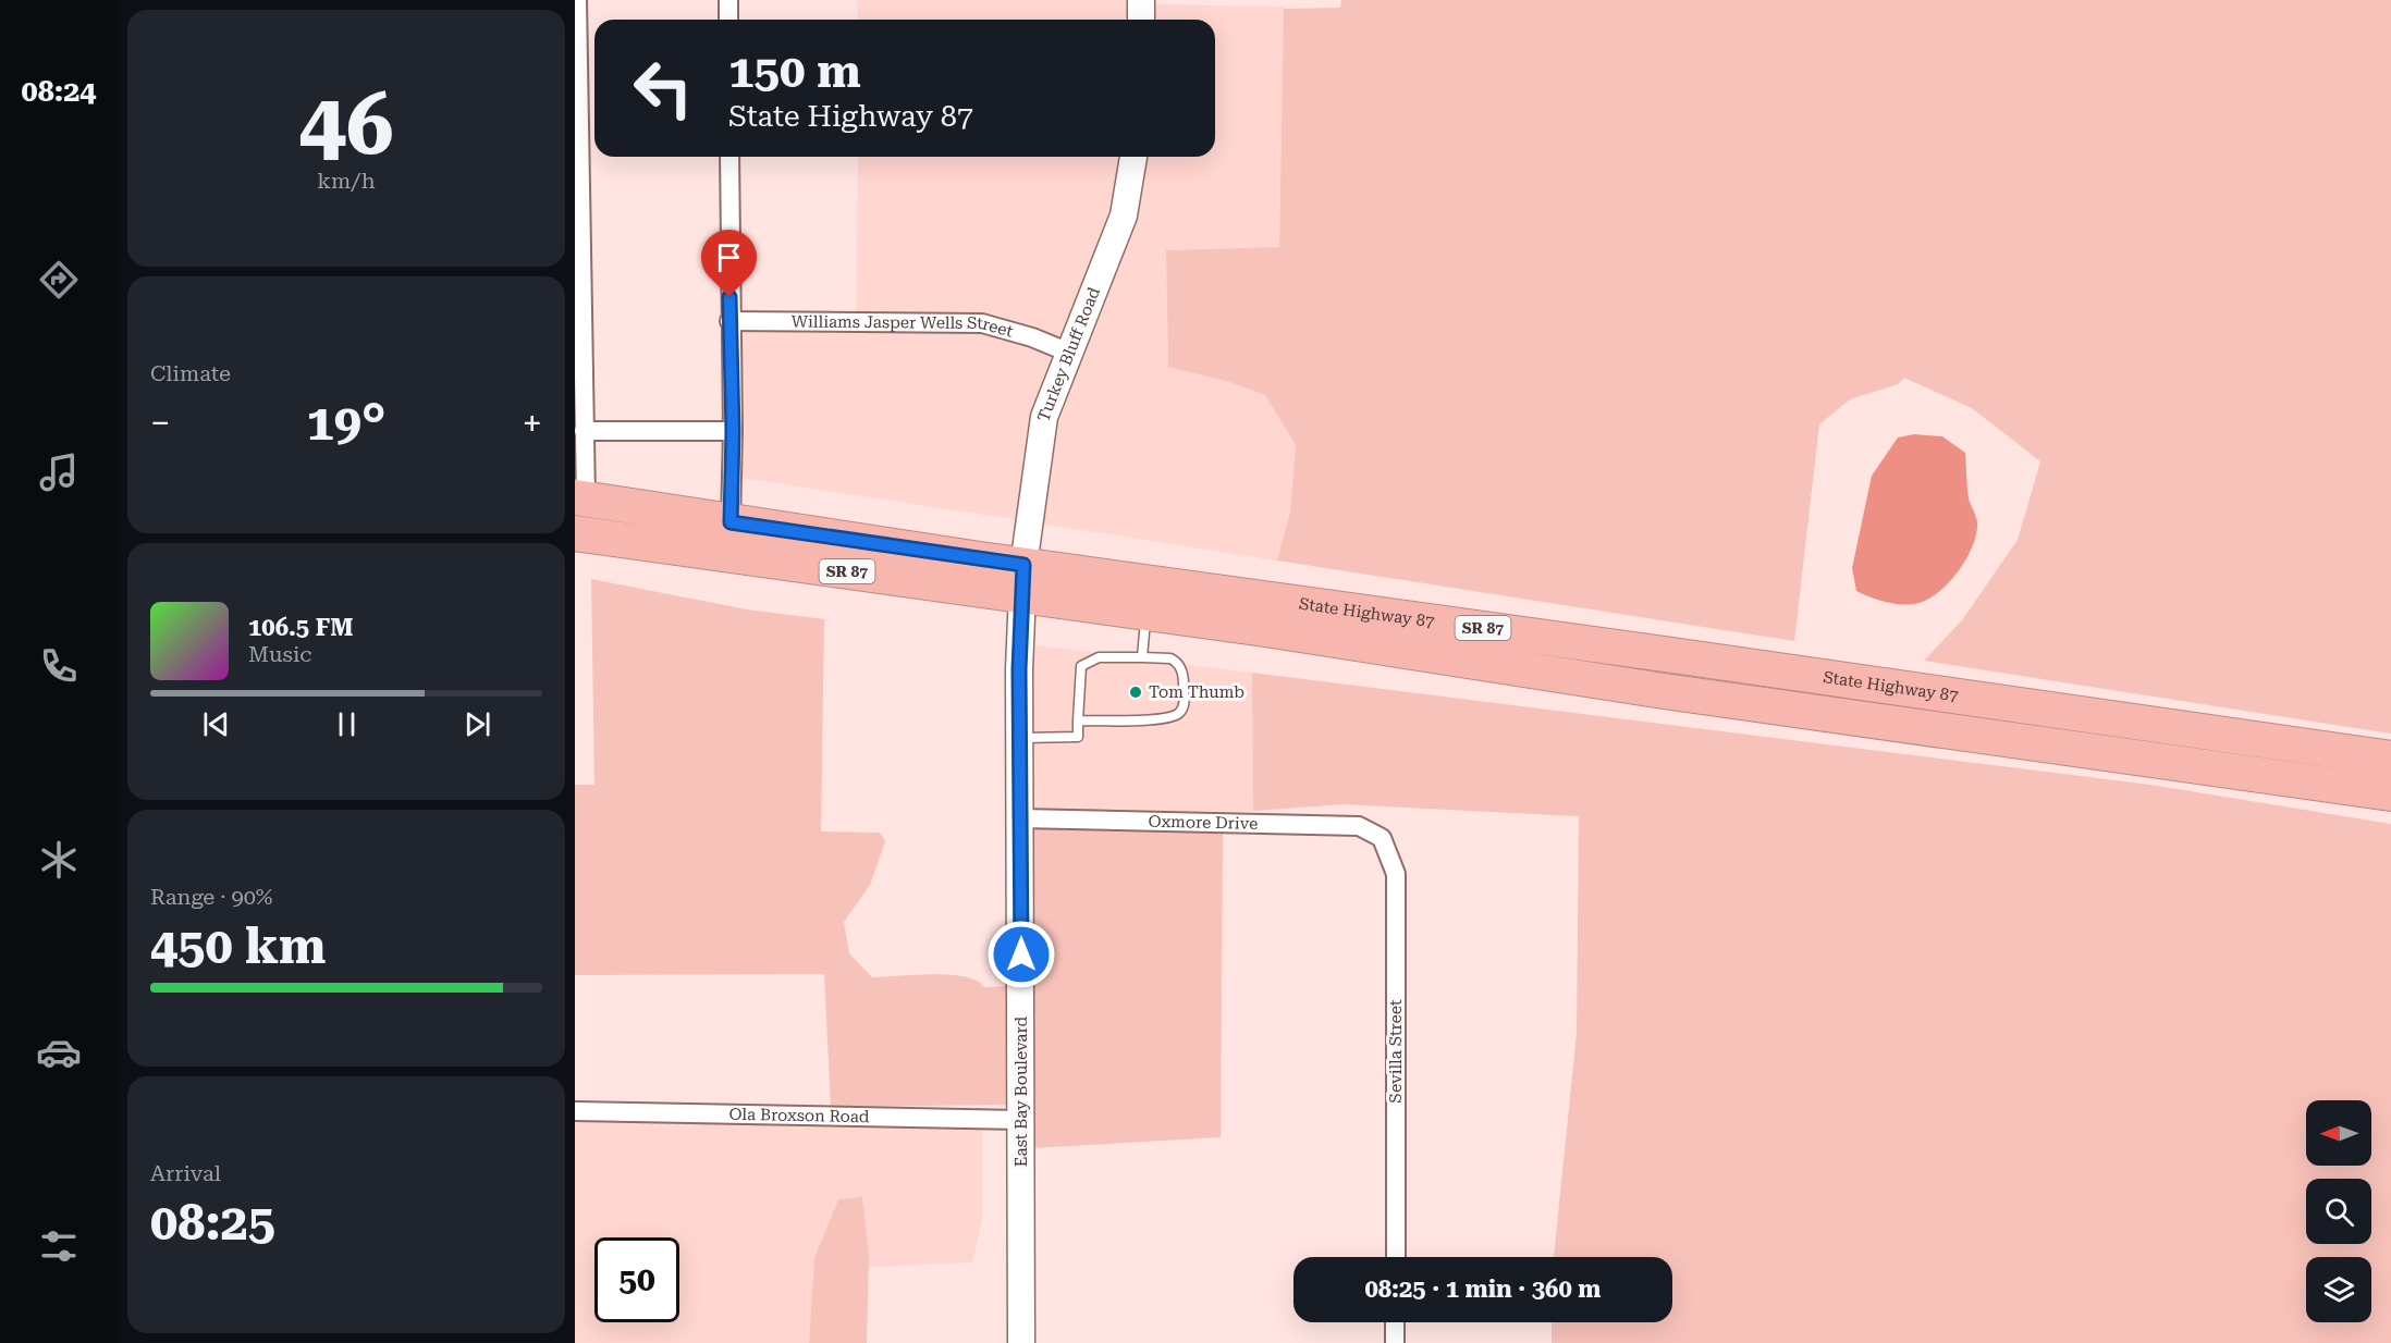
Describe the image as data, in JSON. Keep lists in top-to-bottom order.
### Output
{
  "streets": {
    "highway": ["SR 87", "State Highway 87"],
    "main road": ["Turkey Bluff Road", "East Bay Boulevard"],
    "street": [
      "Williams Jasper Wells Street",
      "Oxmore Drive",
      "Sevilla Street",
      "Ola Broxson Road"
    ]
  },
  "crossings": [
    ["Williams Jasper Wells Street", "Turkey Bluff Road"],
    ["Turkey Bluff Road", "SR 87"],
    ["Turkey Bluff Road", "State Highway 87"],
    ["Turkey Bluff Road", "East Bay Boulevard"],
    ["SR 87", "State Highway 87"],
    ["SR 87", "East Bay Boulevard"],
    ["State Highway 87", "East Bay Boulevard"],
    ["Oxmore Drive", "Sevilla Street"],
    ["Oxmore Drive", "East Bay Boulevard"],
    ["East Bay Boulevard", "Ola Broxson Road"]
  ],
  "places": ["Tom Thumb"],
  "north": "left",
  "page": {
    "tabs": "08:24",
    "tile": [
      ["46", "km/h"],
      "Climate",
      ["Range · 90%", "450 km"],
      ["Arrival", "08:25"]
    ],
    "turn": ["150 m", "State Highway 87"],
    "heat": ["−", "19°", "+"],
    "song": ["106.5 FM", "Music"],
    "limit": "50",
    "trip": "08:25 · 1 min · 360 m"
  }
}
